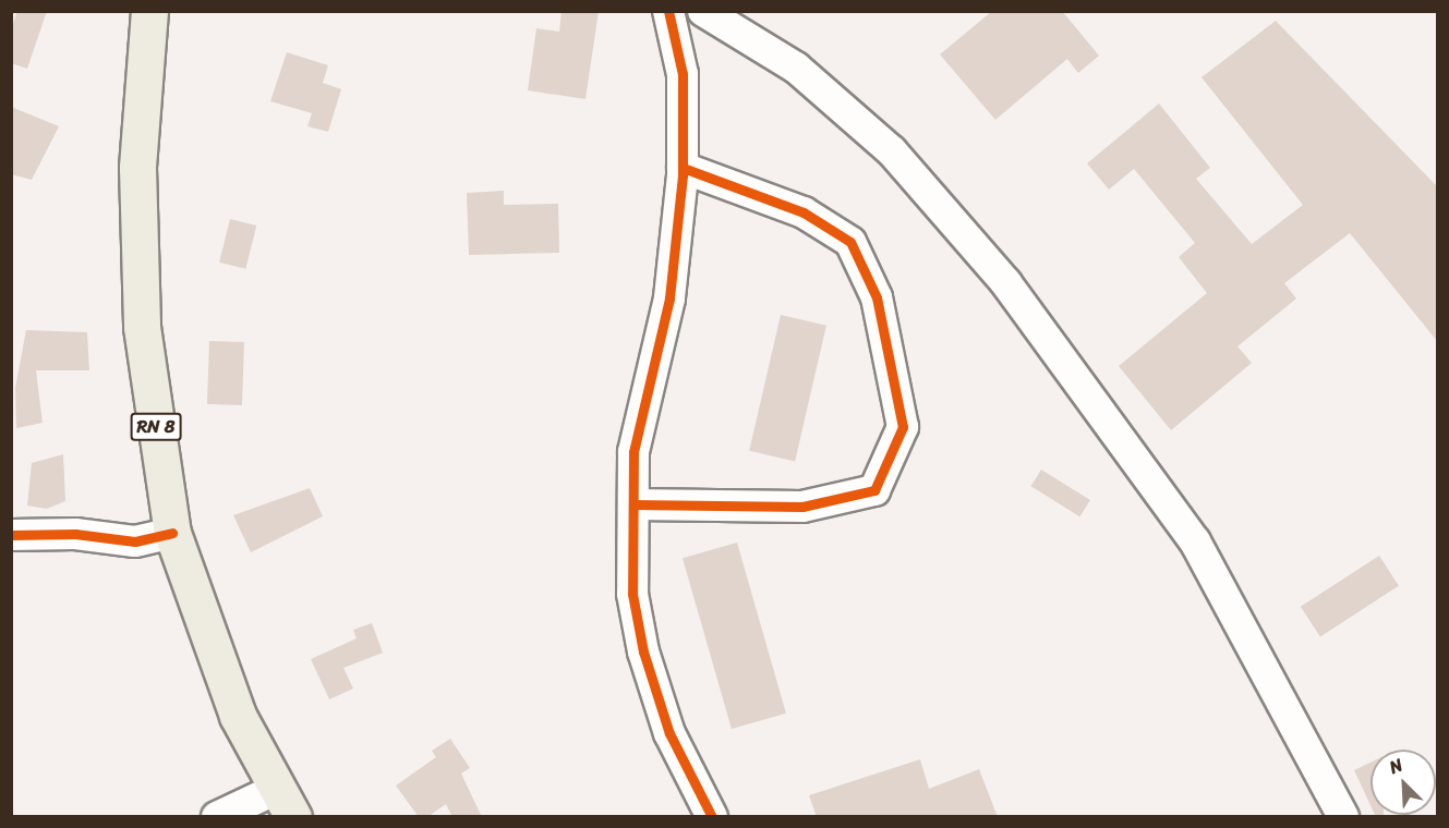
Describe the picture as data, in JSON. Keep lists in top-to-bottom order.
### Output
{
  "streets": {
    "main road": ["RN 8"]
  },
  "north": "top left"
}
